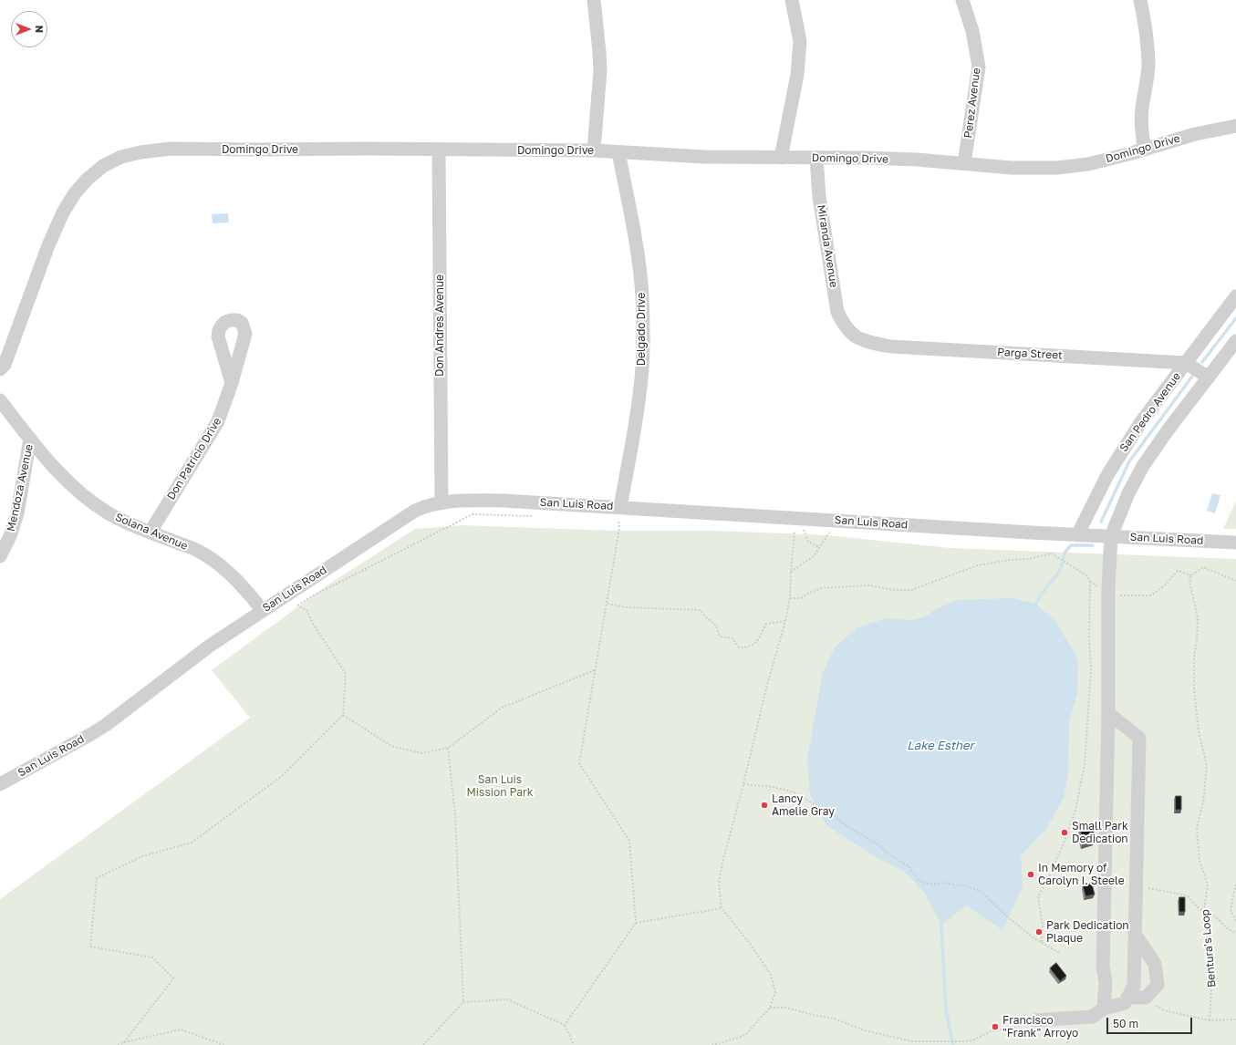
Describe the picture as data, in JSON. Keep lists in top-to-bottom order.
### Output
{
  "streets": {
    "street": [
      "Perez Avenue",
      "Domingo Drive",
      "Miranda Avenue",
      "Don Andres Avenue",
      "Delgado Drive",
      "Parga Street",
      "San Pedro Avenue",
      "Don Patricio Drive",
      "Mendoza Avenue",
      "San Luis Road",
      "Solana Avenue"
    ],
    "path": ["Bentura's Loop"]
  },
  "crossings": [
    ["Perez Avenue", "Domingo Drive"],
    ["Domingo Drive", "Miranda Avenue"],
    ["Domingo Drive", "Don Andres Avenue"],
    ["Domingo Drive", "Delgado Drive"],
    ["Miranda Avenue", "Parga Street"],
    ["Don Andres Avenue", "San Luis Road"],
    ["Delgado Drive", "San Luis Road"],
    ["Parga Street", "San Pedro Avenue"],
    ["San Pedro Avenue", "San Luis Road"],
    ["Don Patricio Drive", "Solana Avenue"],
    ["Mendoza Avenue", "Solana Avenue"],
    ["San Luis Road", "Solana Avenue"]
  ],
  "water": ["Lake Esther"],
  "parks": ["San Luis Mission Park"],
  "places": [
    "Lancy Amelie Gray",
    "Small Park Dedication",
    "In Memory of Carolyn I. Steele",
    "Park Dedication Plaque",
    "Francisco \"Frank\" Arroyo"
  ],
  "scale_bar": "50 m",
  "north": "right"
}
